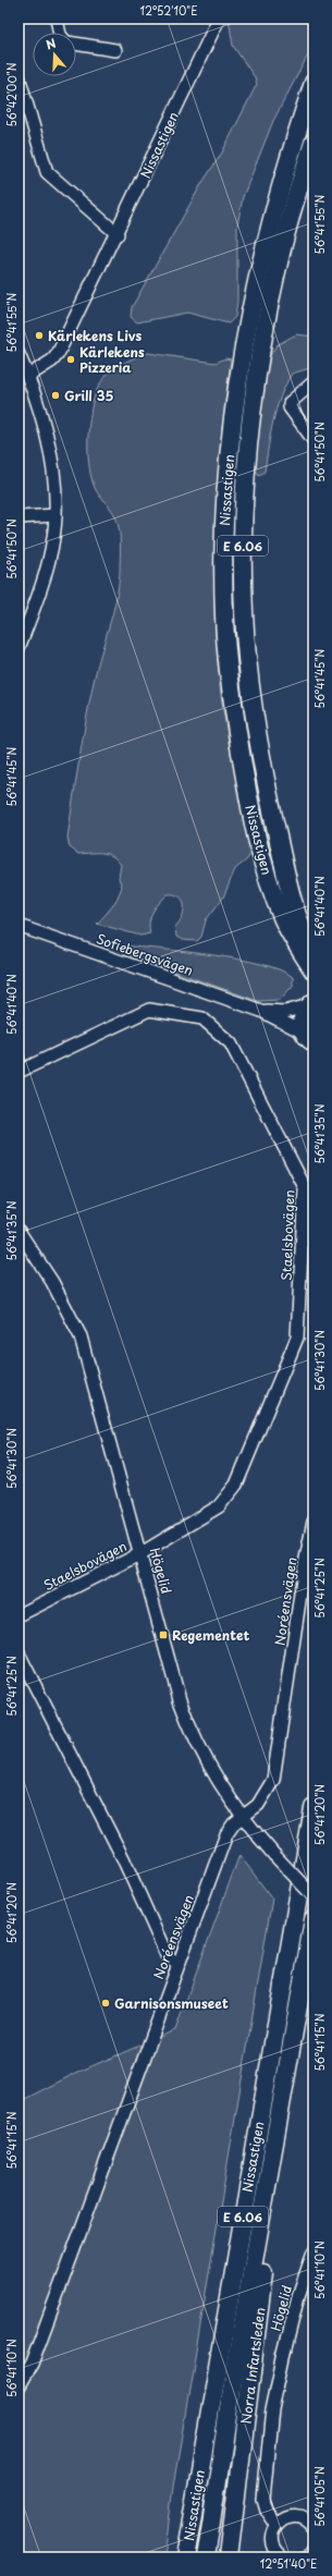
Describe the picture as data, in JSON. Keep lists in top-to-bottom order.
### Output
{
  "streets": {
    "highway": ["Nissastigen", "E 6.06", "Norra Infartsleden"],
    "street": [
      "Sofiebergsvägen",
      "Staelsbovägen",
      "Högelid",
      "Noréensvägen"
    ]
  },
  "crossings": [
    ["Nissastigen", "E 6.06"],
    ["Nissastigen", "Norra Infartsleden"],
    ["E 6.06", "Norra Infartsleden"],
    ["Staelsbovägen", "Högelid"],
    ["Högelid", "Noréensvägen"]
  ],
  "places": {
    "other": [
      "Kärlekens Livs",
      "Kärlekens Pizzeria",
      "Grill 35",
      "Garnisonsmuseet"
    ],
    "transit": ["Regementet"]
  },
  "north": "top",
  "coordinates": [
    "12°52'10\"E",
    "56°42'00\"N",
    "56°41'55\"N",
    "56°41'50\"N",
    "56°41'45\"N",
    "56°41'40\"N",
    "56°41'35\"N",
    "56°41'30\"N",
    "56°41'25\"N",
    "56°41'20\"N",
    "56°41'15\"N",
    "56°41'10\"N",
    "56°41'05\"N",
    "12°51'40\"E"
  ]
}
